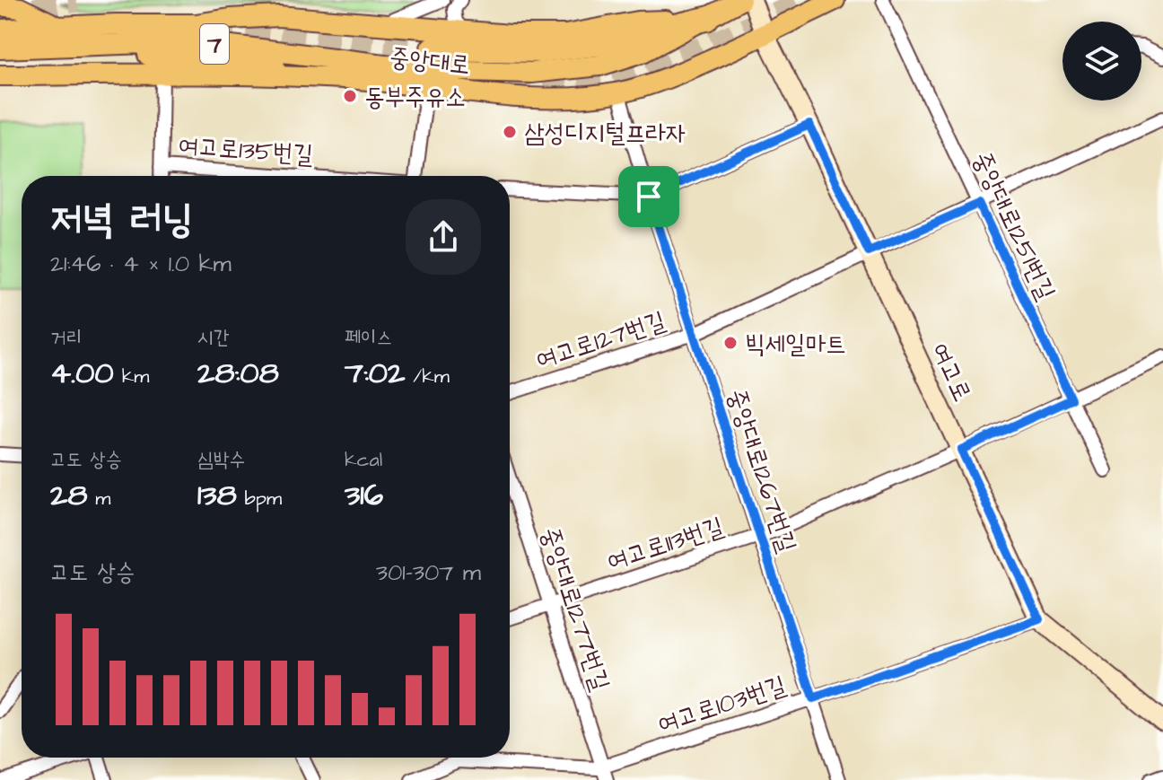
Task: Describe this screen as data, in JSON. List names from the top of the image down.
{
  "streets": {
    "main road": ["7", "중앙대로", "여고로"],
    "street": [
      "여고로135번길",
      "중앙대로1251번길",
      "여고로127번길",
      "중앙대로1267번길",
      "여고로113번길",
      "중앙대로1277번길",
      "여고로103번길"
    ]
  },
  "crossings": [
    ["7", "중앙대로"],
    ["중앙대로", "여고로"],
    ["중앙대로", "중앙대로1267번길"],
    ["중앙대로1251번길", "여고로127번길"],
    ["중앙대로1251번길", "여고로113번길"],
    ["여고로127번길", "여고로"],
    ["여고로127번길", "중앙대로1267번길"],
    ["여고로", "여고로113번길"],
    ["여고로", "여고로103번길"],
    ["중앙대로1267번길", "여고로113번길"],
    ["중앙대로1267번길", "여고로103번길"],
    ["여고로113번길", "중앙대로1277번길"],
    ["중앙대로1277번길", "여고로103번길"]
  ],
  "places": ["동부주유소", "삼성디지털프라자", "빅세일마트"],
  "page": {
    "heading": ["저녁 러닝", "21:46 · 4 × 1.0 km"],
    "stats": [
      ["거리", "4.00 km"],
      ["시간", "28:08"],
      ["페이스", "7:02 /km"],
      ["고도 상승", "28 m"],
      ["심박수", "138 bpm"],
      ["kcal", "316"]
    ],
    "chart": ["고도 상승", "301–307 m"]
  }
}
